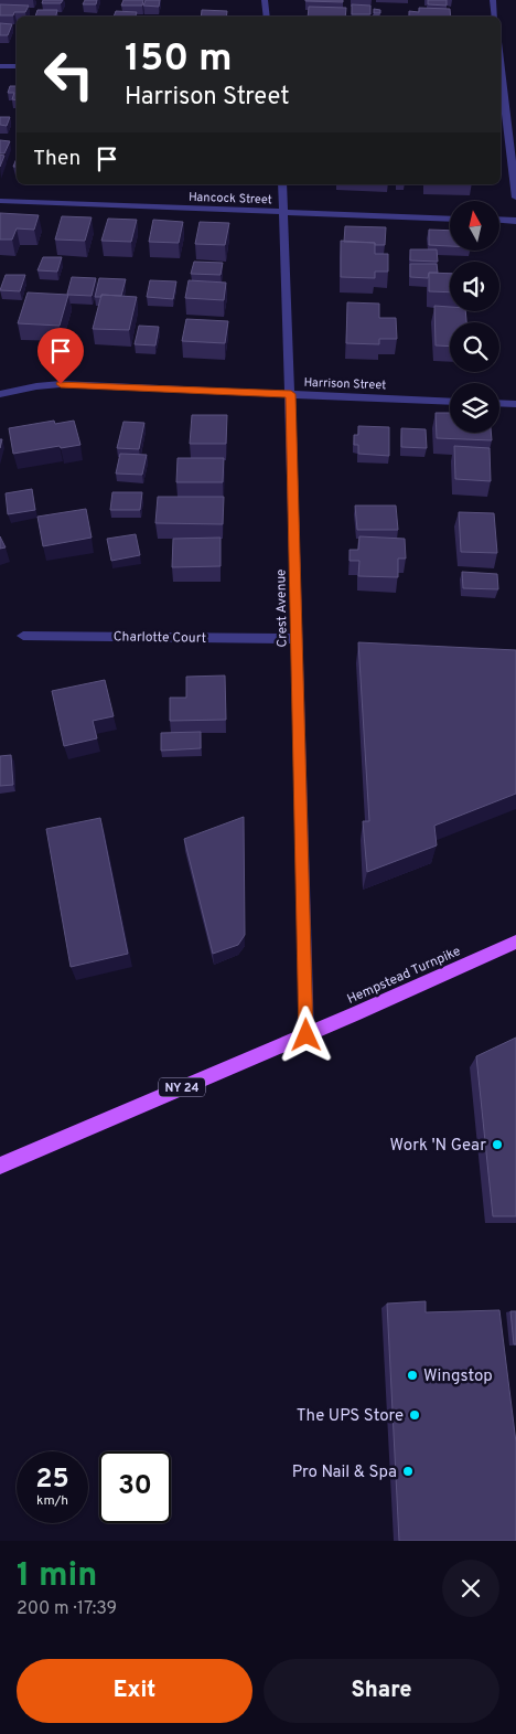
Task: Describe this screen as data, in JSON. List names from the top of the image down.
{
  "streets": {
    "main road": ["Hempstead Turnpike", "NY 24"],
    "street": [
      "Hancock Street",
      "Harrison Street",
      "Crest Avenue",
      "Charlotte Court"
    ]
  },
  "crossings": [
    ["Hancock Street", "Crest Avenue"],
    ["Harrison Street", "Crest Avenue"],
    ["Crest Avenue", "Charlotte Court"],
    ["Crest Avenue", "Hempstead Turnpike"]
  ],
  "places": [
    "Work 'N Gear",
    "Wingstop",
    "The UPS Store",
    "Pro Nail & Spa"
  ],
  "north": "top",
  "page": {
    "turn": ["150 m", "Harrison Street"],
    "then": "Then",
    "speed": "25 km/h",
    "limit": "30",
    "heading": ["1 min", "200 m · 17:39"],
    "buttons": ["Exit", "Share"]
  }
}
